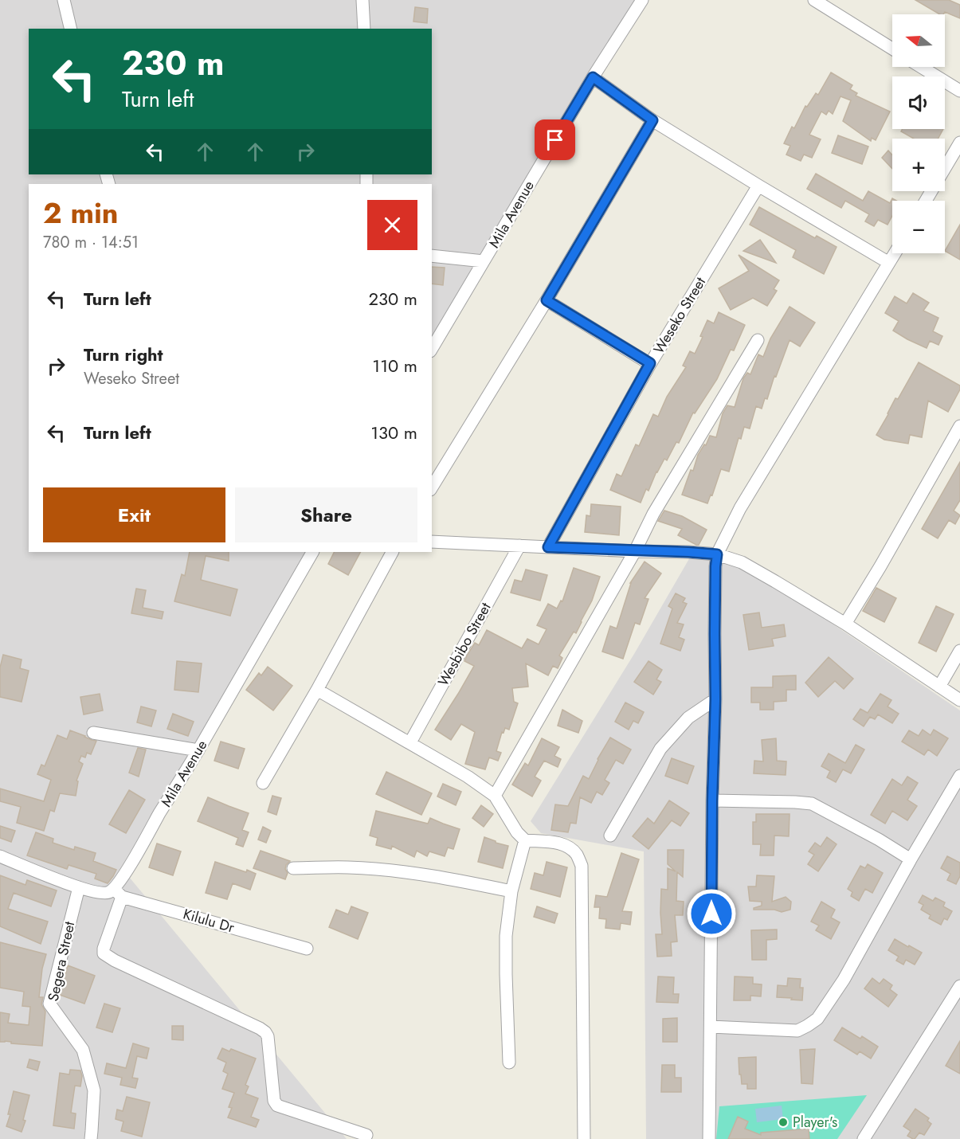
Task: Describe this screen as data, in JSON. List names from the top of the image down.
{
  "streets": {
    "street": [
      "Mila Avenue",
      "Weseko Street",
      "Wesbibo Street",
      "Kilulu Dr",
      "Segera Street"
    ]
  },
  "crossings": [
    ["Mila Avenue", "Kilulu Dr"]
  ],
  "places": ["Player's"],
  "north": "left",
  "page": {
    "map_buttons": ["+", "−"],
    "turn": ["230 m", "Turn left"],
    "heading": ["2 min", "780 m · 14:51"],
    "list": [
      {
        "name": "Turn left",
        "value": "230 m"
      },
      {
        "name": "Turn right",
        "note": "Weseko Street",
        "value": "110 m"
      },
      {
        "name": "Turn left",
        "value": "130 m"
      }
    ],
    "buttons": ["Exit", "Share"]
  }
}
